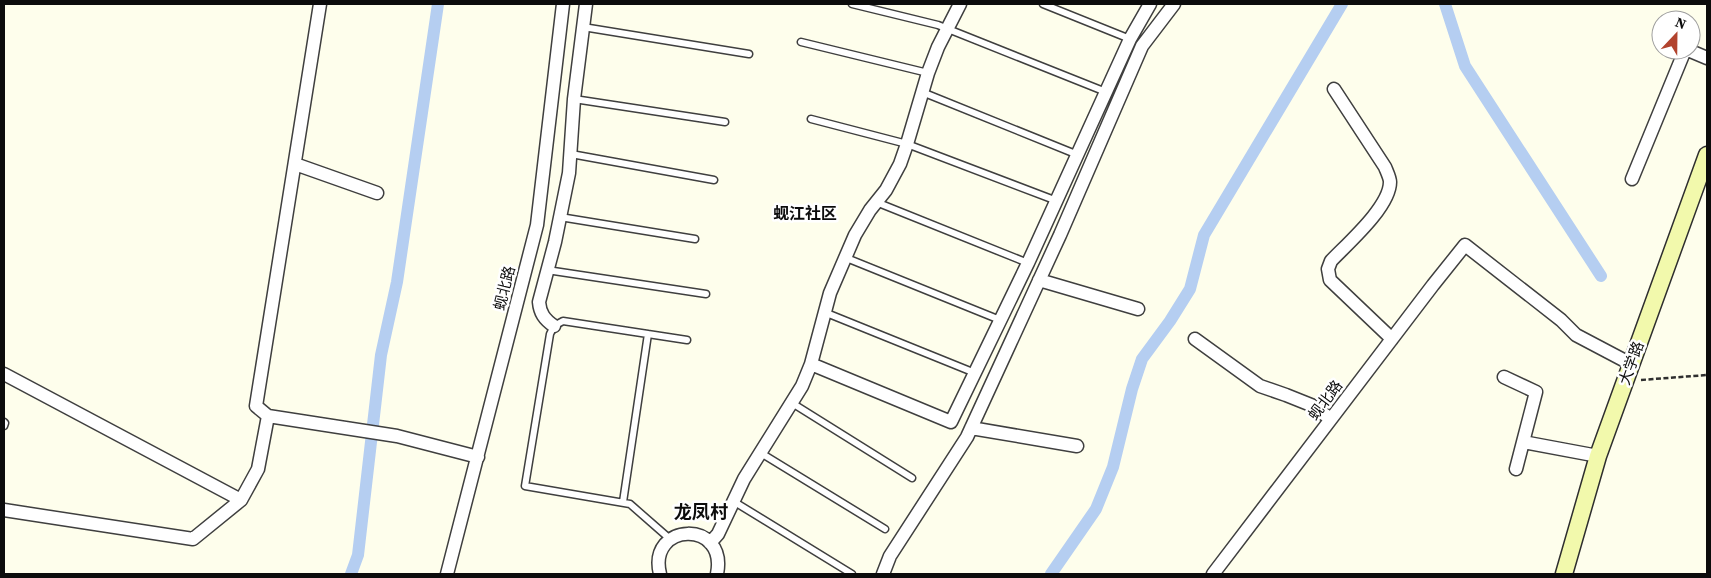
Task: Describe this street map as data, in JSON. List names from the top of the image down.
{
  "streets": {
    "main road": ["大学路"],
    "street": ["蚬北路"]
  },
  "crossings": [
    ["蚬北路", "大学路"]
  ],
  "districts": ["蚬江社区", "龙凤村"],
  "north": "top"
}
